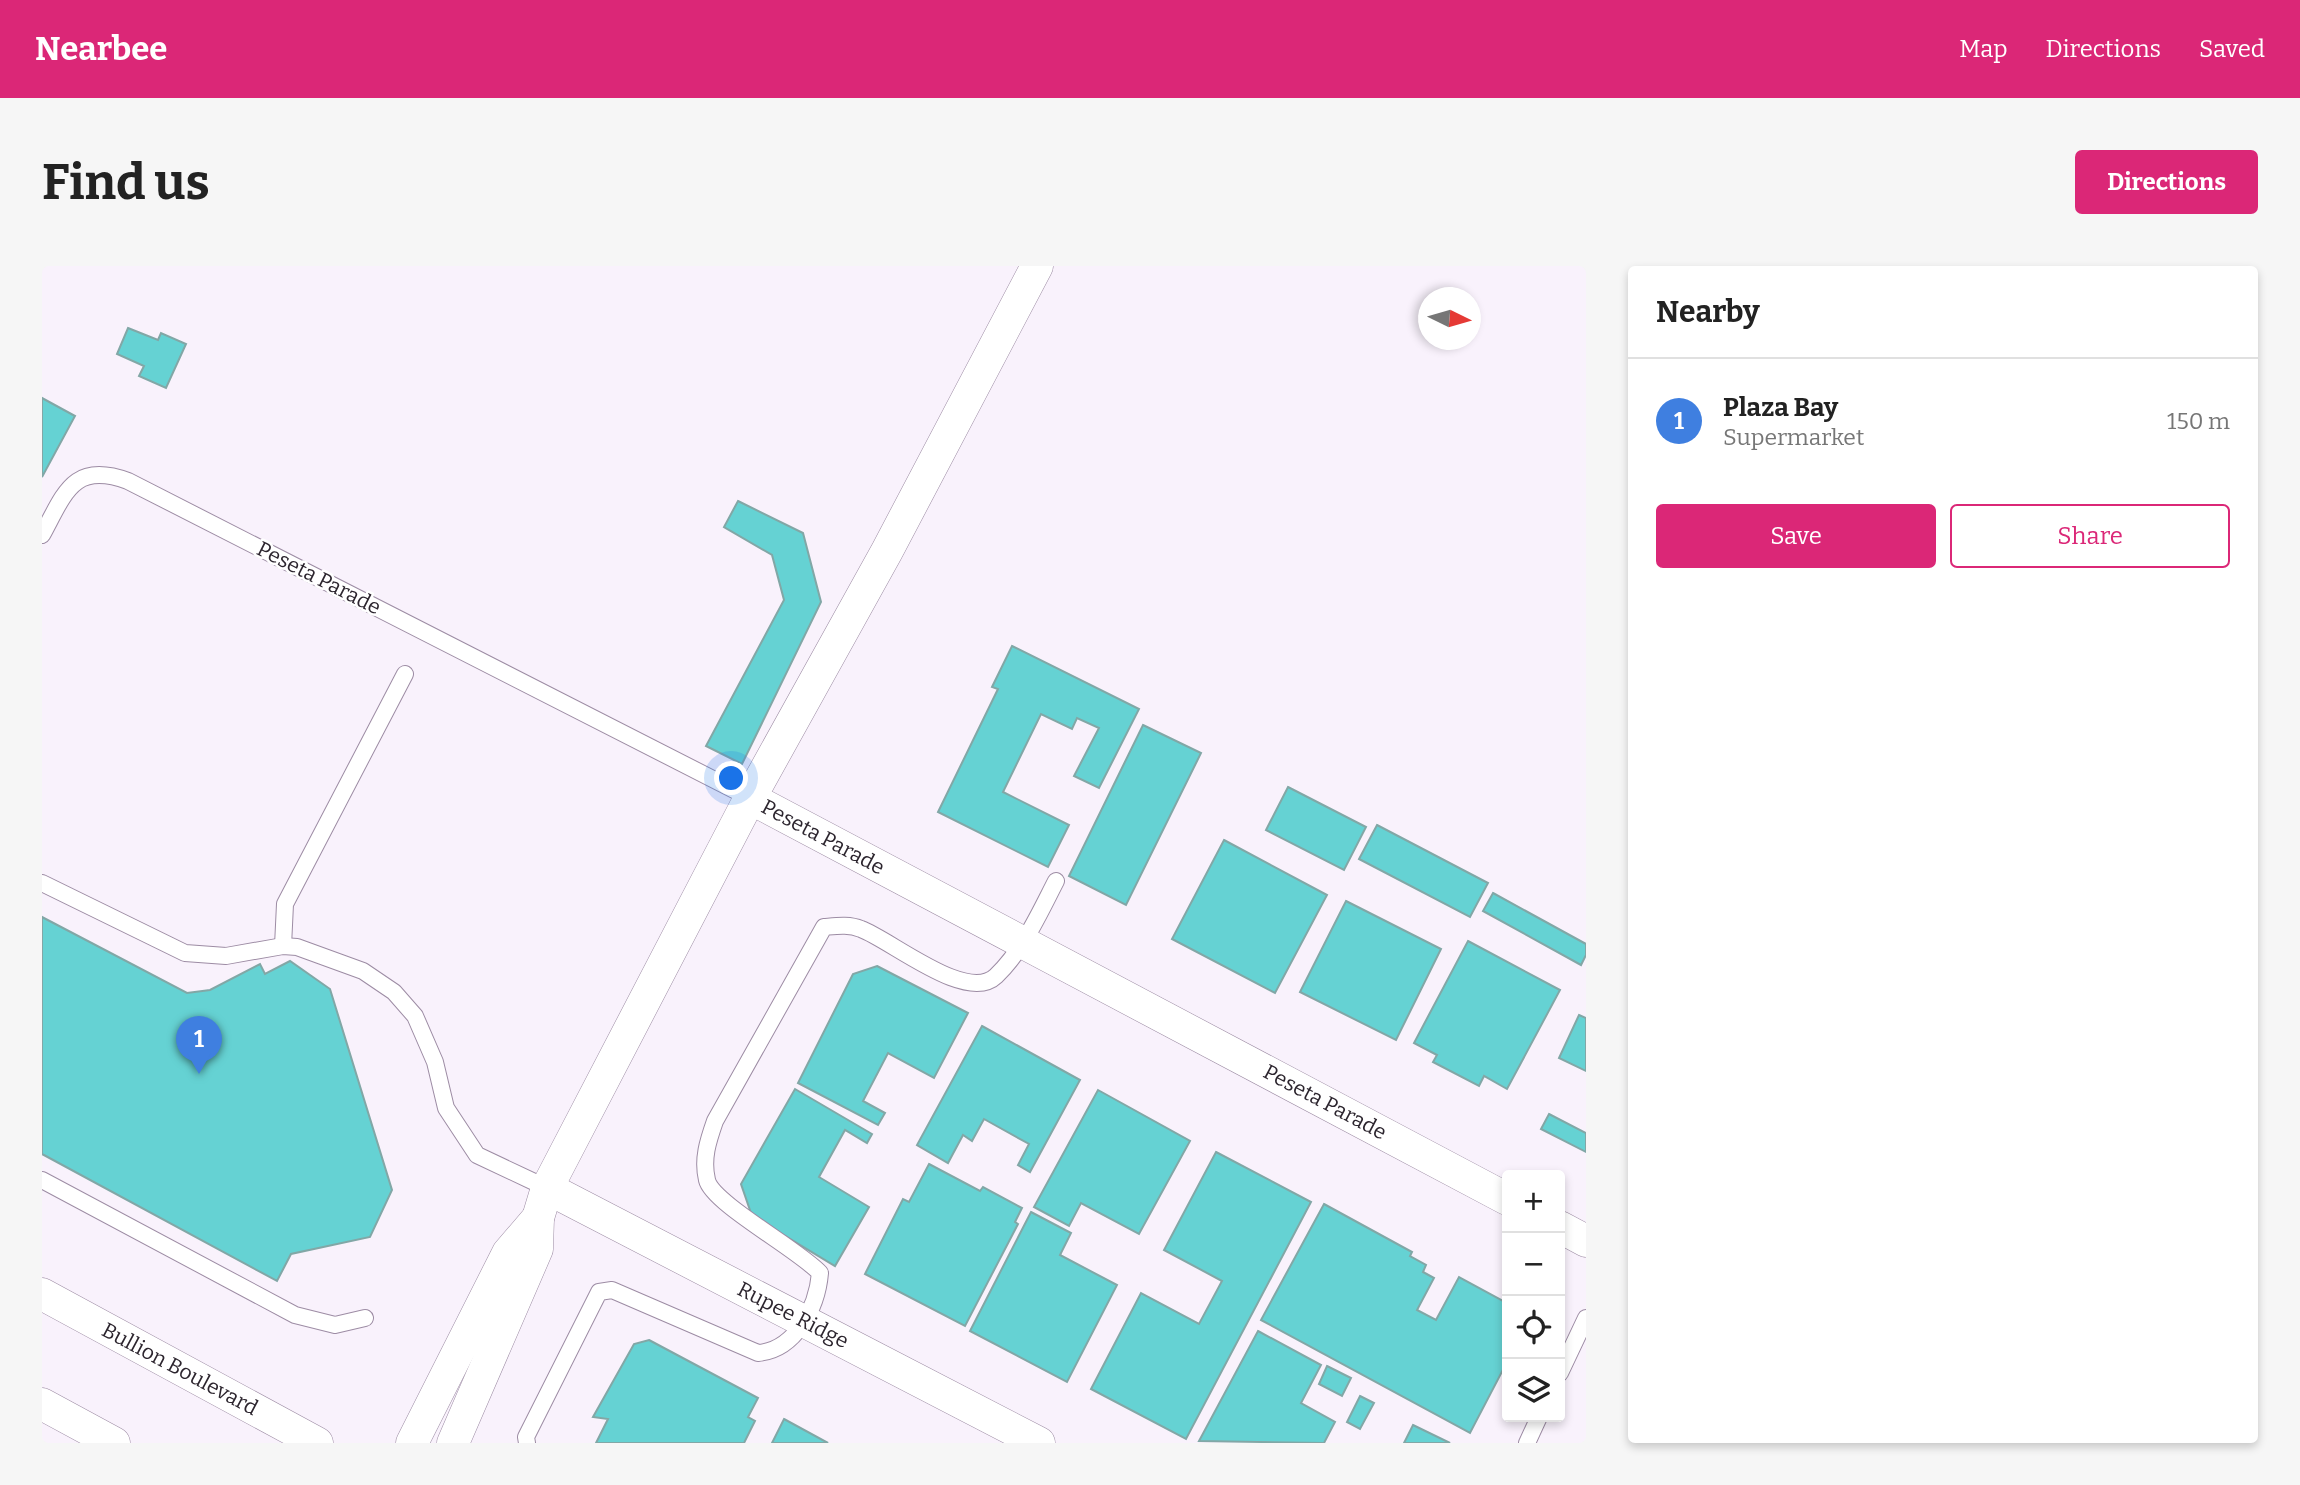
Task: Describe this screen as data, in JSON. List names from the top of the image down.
{
  "streets": {
    "street": ["Peseta Parade", "Rupee Ridge", "Bullion Boulevard"]
  },
  "north": "right",
  "page": {
    "header": "Nearbee",
    "nav": ["Map", "Directions", "Saved"],
    "buttons": [
      "Directions",
      ["Save", "Share"]
    ],
    "title": "Find us",
    "heading": "Nearby",
    "list": [
      {
        "mark": "1",
        "name": "Plaza Bay",
        "note": "Supermarket",
        "value": "150 m"
      }
    ],
    "pins": "1",
    "map_buttons": ["+", "−"]
  }
}
